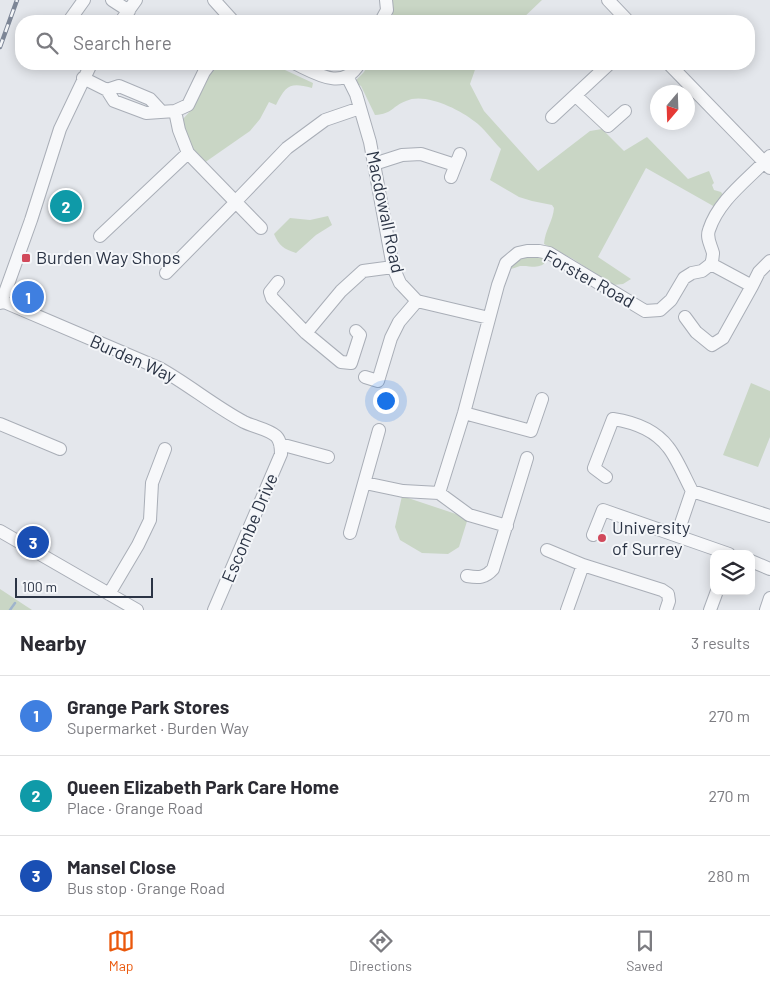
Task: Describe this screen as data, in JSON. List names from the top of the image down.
{
  "streets": {
    "street": [
      "Macdowall Road",
      "Forster Road",
      "Burden Way",
      "Escombe Drive"
    ]
  },
  "crossings": [
    ["Burden Way", "Escombe Drive"]
  ],
  "places": {
    "transit": ["Burden Way Shops"],
    "other": ["University of Surrey"]
  },
  "scale_bar": "100 m",
  "north": "bottom",
  "page": {
    "search": "Search here",
    "pins": ["2", "1", "3"],
    "scale": "100 m",
    "heading": ["Nearby", "3 results"],
    "list": [
      {
        "mark": "1",
        "name": "Grange Park Stores",
        "note": "Supermarket · Burden Way",
        "value": "270 m"
      },
      {
        "mark": "2",
        "name": "Queen Elizabeth Park Care Home",
        "note": "Place · Grange Road",
        "value": "270 m"
      },
      {
        "mark": "3",
        "name": "Mansel Close",
        "note": "Bus stop · Grange Road",
        "value": "280 m"
      }
    ],
    "nav": ["Map", "Directions", "Saved"]
  }
}
